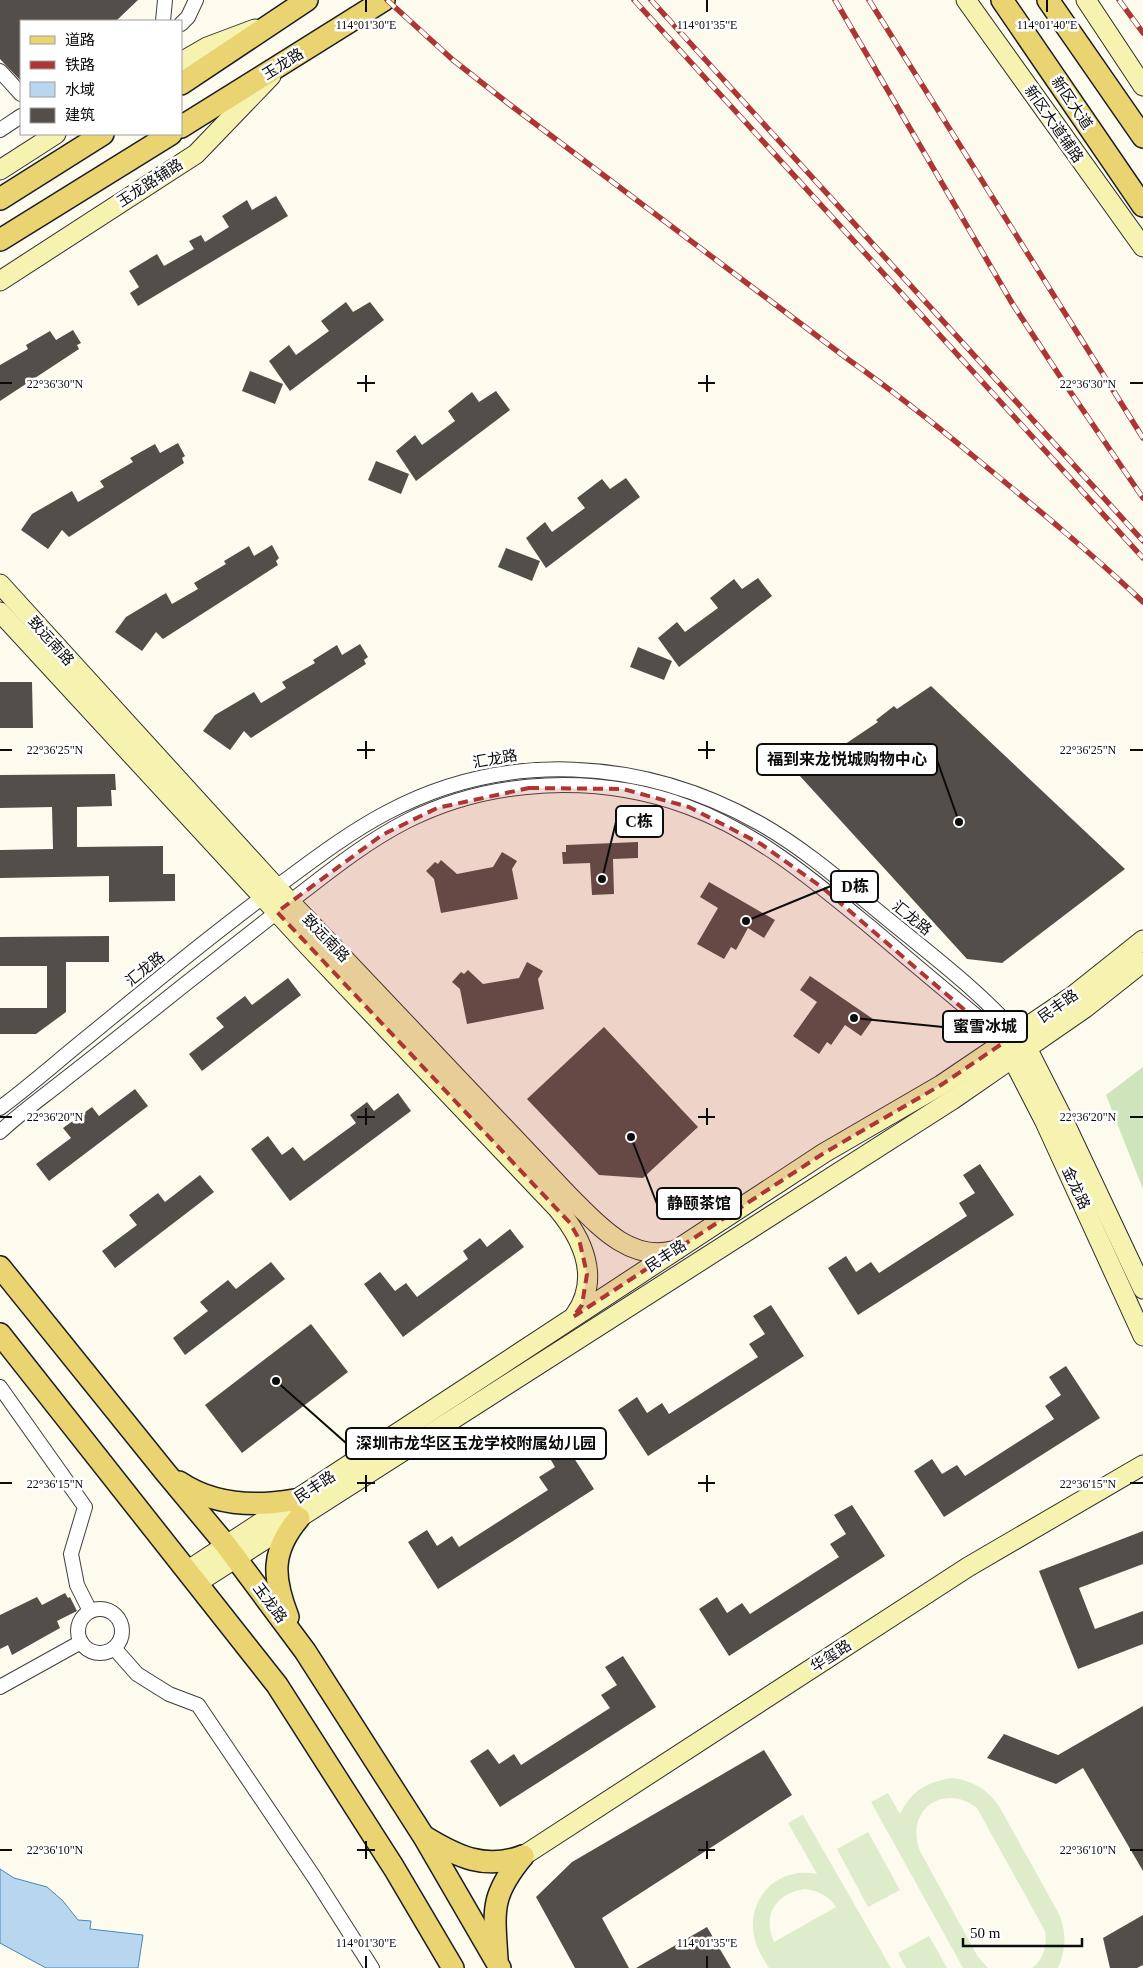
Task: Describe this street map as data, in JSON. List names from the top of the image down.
{
  "streets": {
    "main road": [
      "玉龙路",
      "新区大道",
      "新区大道辅路",
      "玉龙路辅路",
      "致远南路",
      "民丰路",
      "金龙路",
      "华玺路"
    ],
    "street": ["汇龙路"]
  },
  "crossings": [
    ["玉龙路", "玉龙路辅路"],
    ["玉龙路", "民丰路"],
    ["致远南路", "汇龙路"],
    ["致远南路", "民丰路"],
    ["汇龙路", "民丰路"],
    ["汇龙路", "金龙路"],
    ["民丰路", "金龙路"]
  ],
  "places": [
    "福到来龙悦城购物中心",
    "C栋",
    "D栋",
    "蜜雪冰城",
    "静颐茶馆",
    "深圳市龙华区玉龙学校附属幼儿园"
  ],
  "legend": [
    "道路",
    "铁路",
    "水域",
    "建筑"
  ],
  "scale_bar": "50 m",
  "coordinates": [
    "114°01'30\"E",
    "114°01'35\"E",
    "114°01'40\"E",
    "22°36'30\"N",
    "22°36'25\"N",
    "22°36'20\"N",
    "22°36'15\"N",
    "22°36'10\"N"
  ]
}
